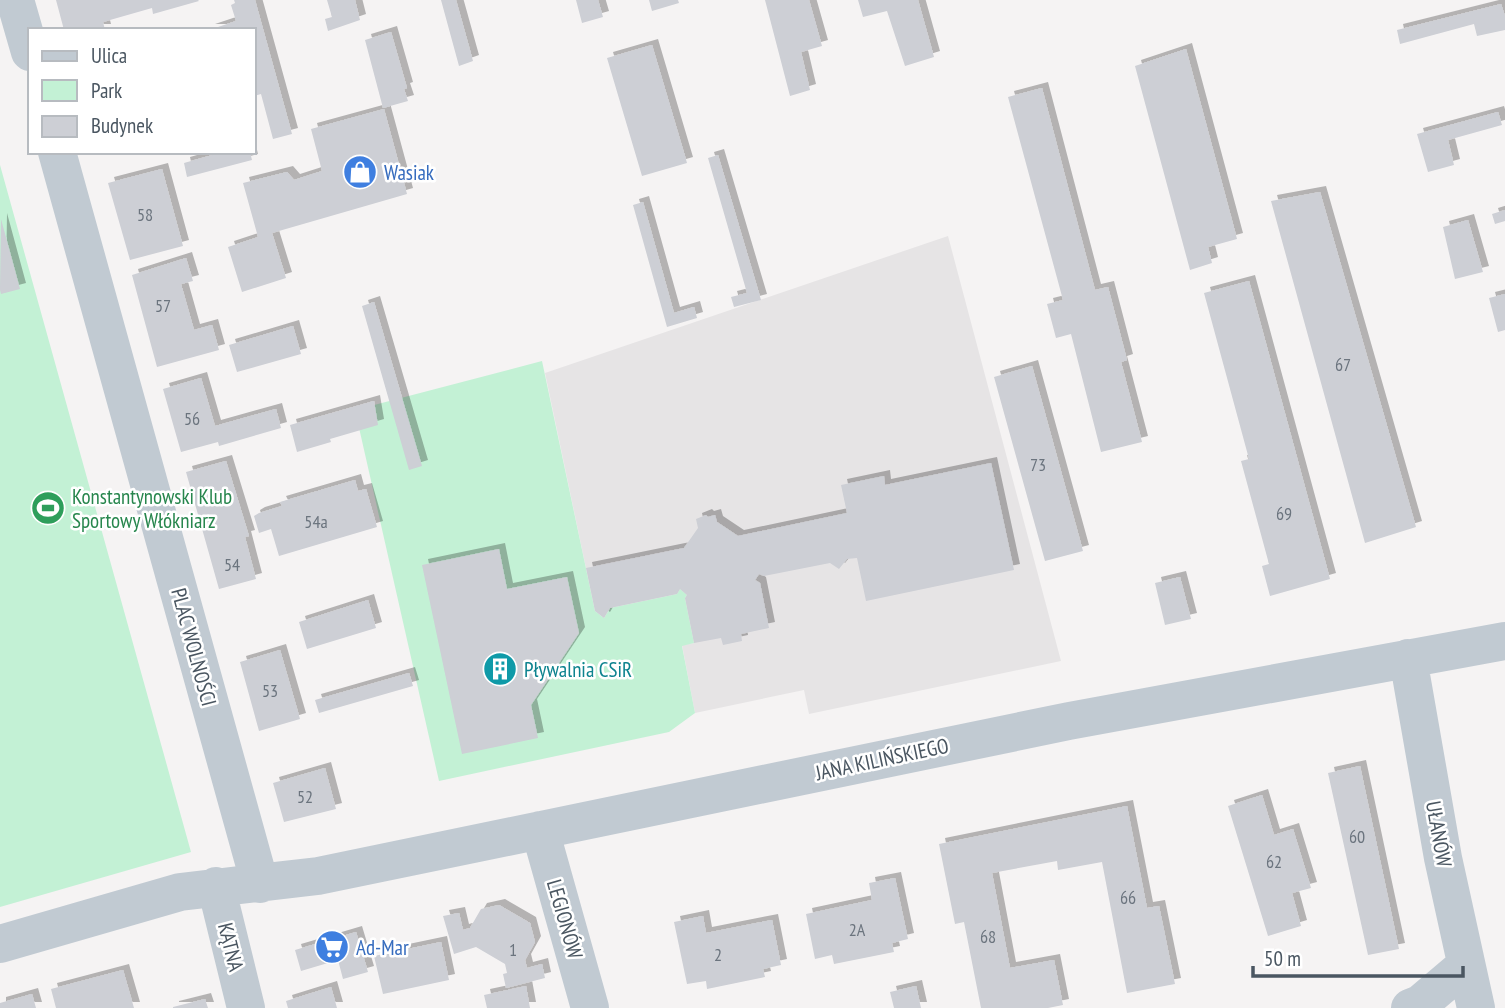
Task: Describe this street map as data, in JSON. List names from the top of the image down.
{
  "streets": {
    "street": [
      "PLAC WOLNOŚCI",
      "JANA KILIŃSKIEGO",
      "UŁANÓW",
      "LEGIONÓW",
      "KĄTNA"
    ]
  },
  "crossings": [
    ["PLAC WOLNOŚCI", "JANA KILIŃSKIEGO"],
    ["JANA KILIŃSKIEGO", "UŁANÓW"],
    ["JANA KILIŃSKIEGO", "LEGIONÓW"]
  ],
  "places": {
    "shop": ["Wasiak"],
    "sports": ["Konstantynowski Klub Sportowy Włókniarz"],
    "building": ["Pływalnia CSiR"],
    "supermarket": ["Ad-Mar"]
  },
  "house_numbers": [
    "58",
    "57",
    "67",
    "56",
    "73",
    "69",
    "54a",
    "54",
    "53",
    "52",
    "60",
    "62",
    "66",
    "2A",
    "68",
    "1",
    "2"
  ],
  "legend": ["Ulica", "Park", "Budynek"],
  "scale_bar": "50 m"
}
